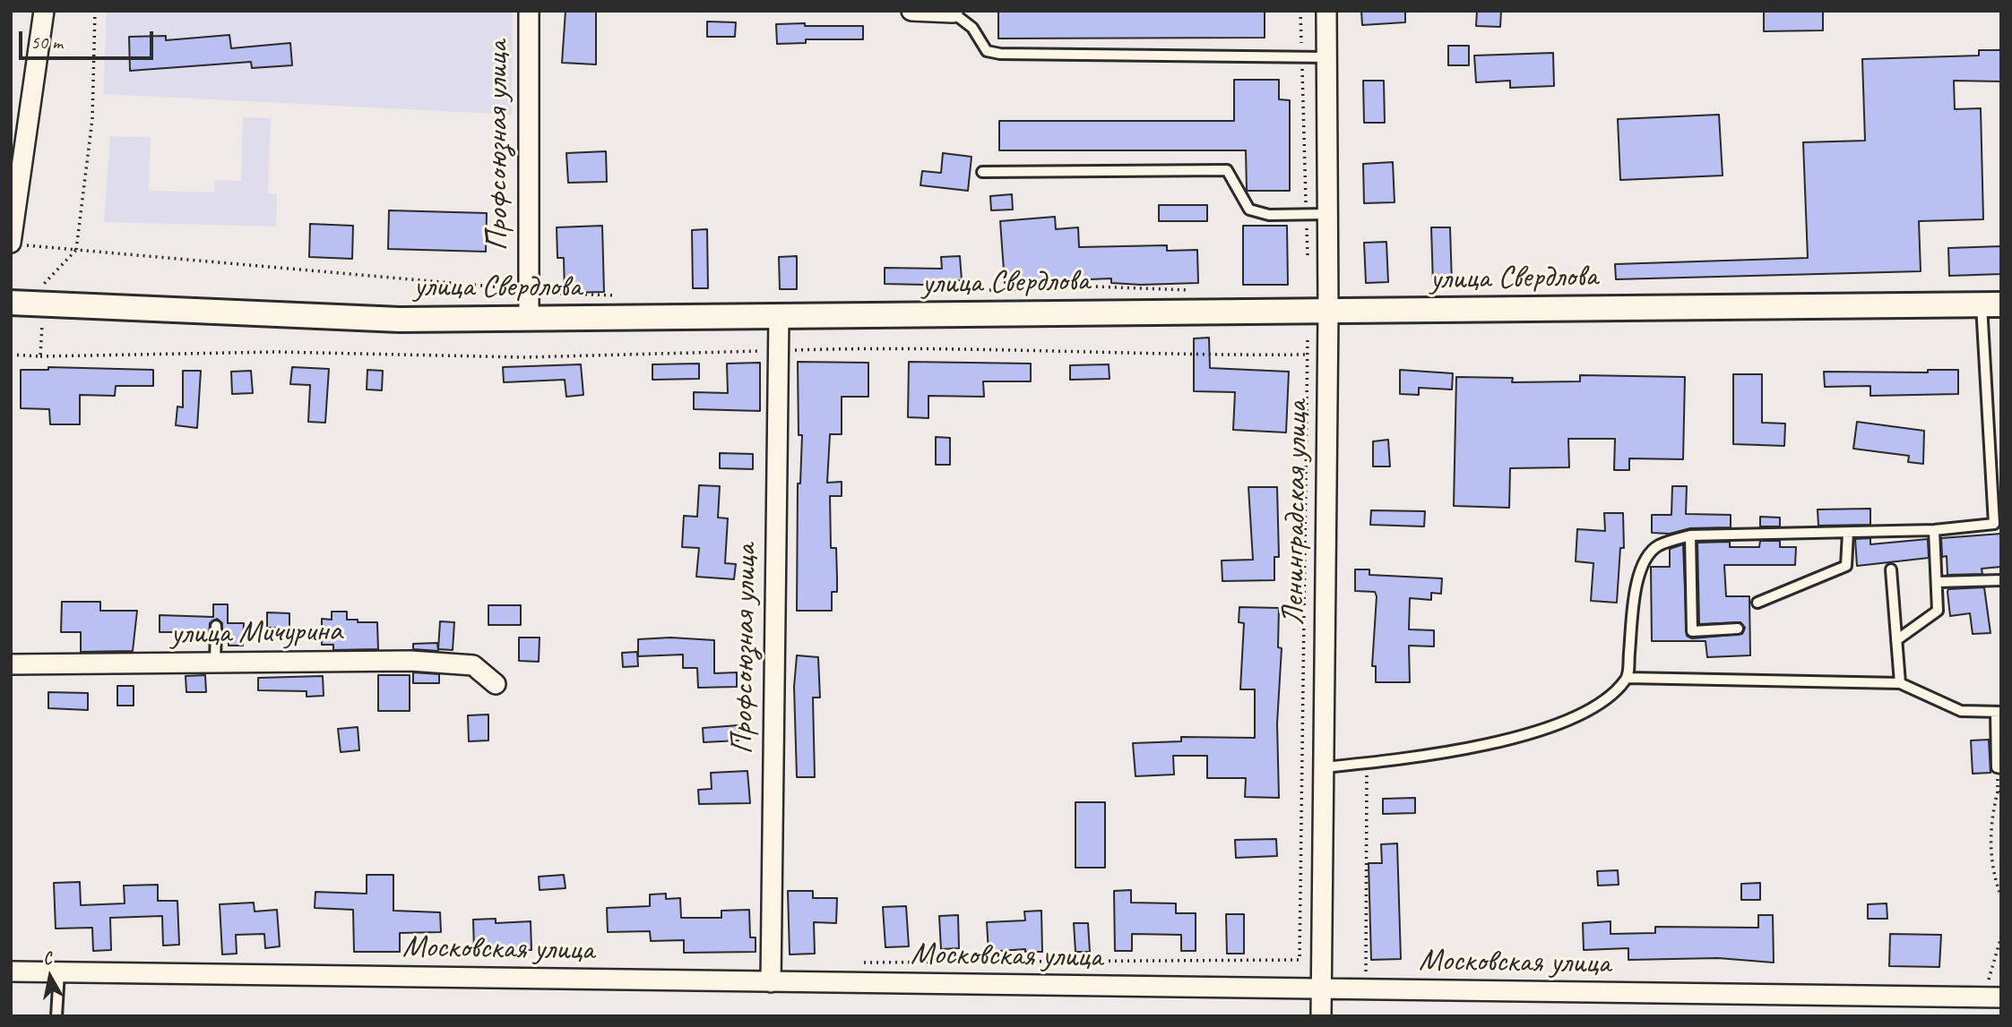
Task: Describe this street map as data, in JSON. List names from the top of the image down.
{
  "streets": {
    "street": [
      "Профсоюзная улица",
      "улица Свердлова",
      "Ленинградская улица",
      "улица Мичурина",
      "Московская улица"
    ]
  },
  "crossings": [
    ["Профсоюзная улица", "улица Свердлова"],
    ["Профсоюзная улица", "Московская улица"],
    ["улица Свердлова", "Ленинградская улица"],
    ["Ленинградская улица", "Московская улица"]
  ],
  "scale_bar": "50 m",
  "north": "top"
}
